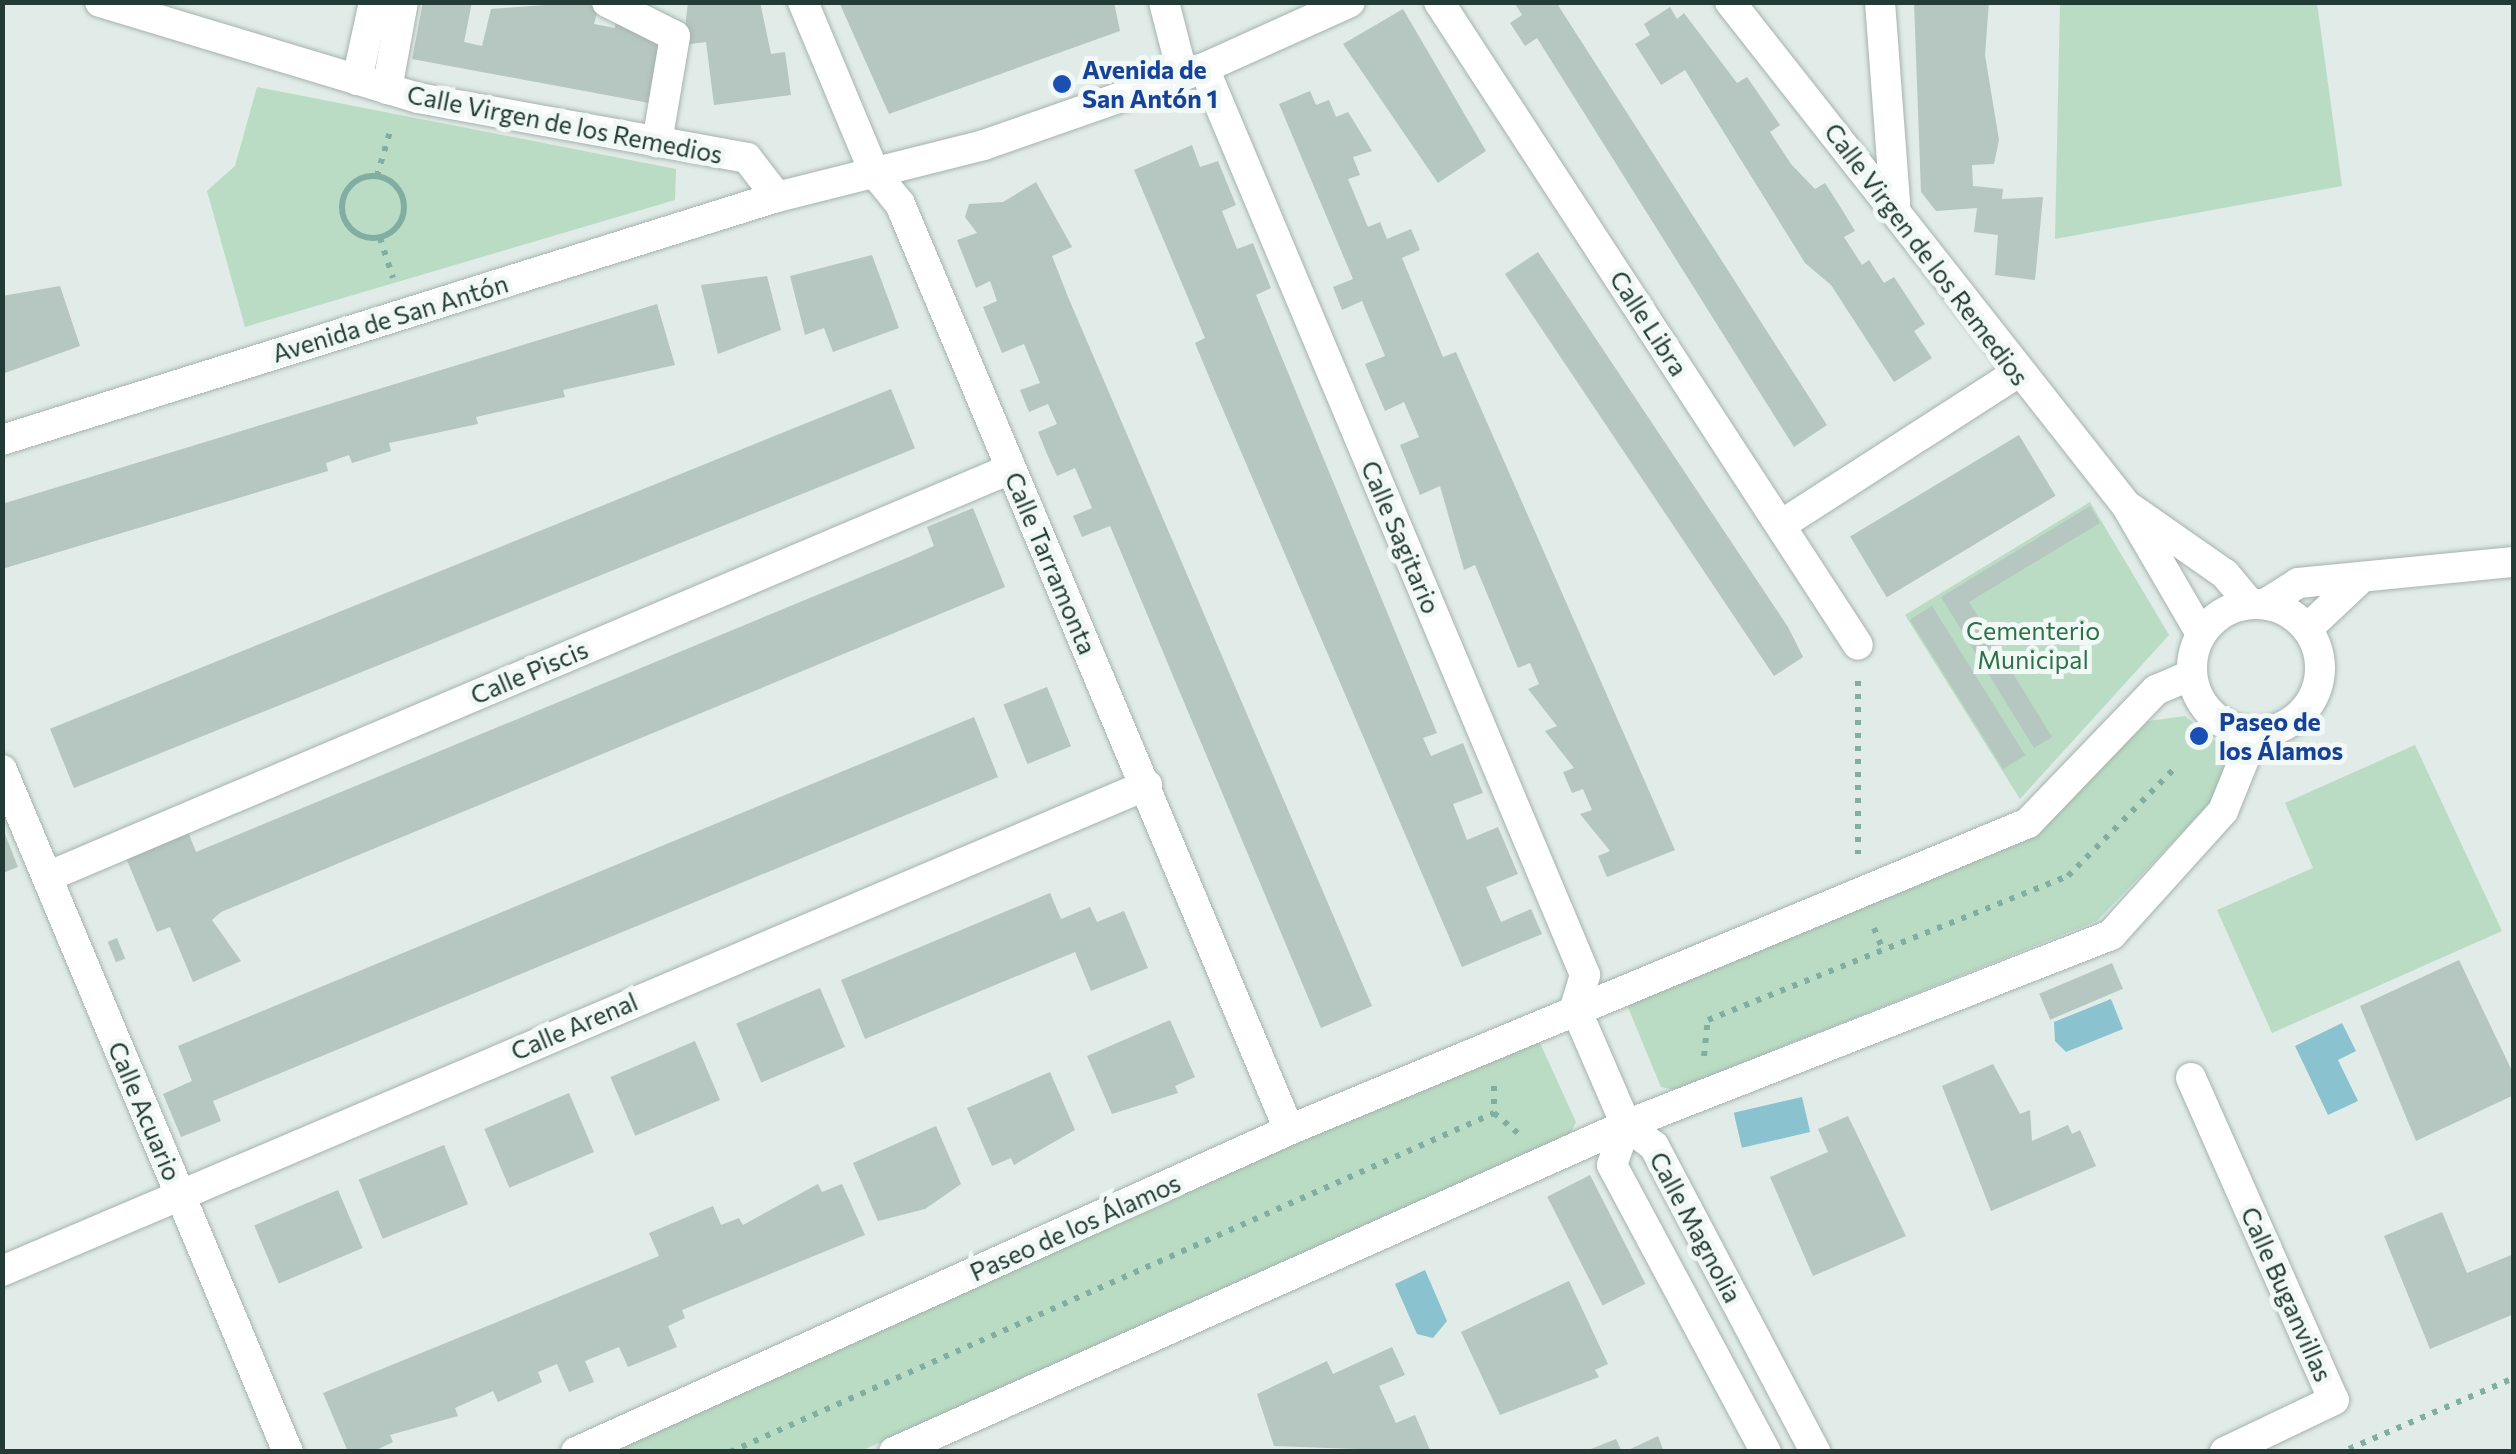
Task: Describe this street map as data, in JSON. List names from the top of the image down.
{
  "streets": {
    "street": [
      "Calle Virgen de los Remedios",
      "Avenida de San Antón",
      "Calle Libra",
      "Calle Sagitario",
      "Calle Tarramonta",
      "Calle Piscis",
      "Calle Arenal",
      "Calle Acuario",
      "Paseo de los Álamos",
      "Calle Magnolia",
      "Calle Buganvillas"
    ]
  },
  "crossings": [
    ["Calle Virgen de los Remedios", "Avenida de San Antón"],
    ["Calle Virgen de los Remedios", "Paseo de los Álamos"],
    ["Calle Sagitario", "Paseo de los Álamos"],
    ["Calle Tarramonta", "Calle Piscis"],
    ["Calle Tarramonta", "Calle Arenal"],
    ["Calle Tarramonta", "Paseo de los Álamos"],
    ["Calle Piscis", "Calle Acuario"],
    ["Calle Arenal", "Calle Acuario"]
  ],
  "parks": ["Cementerio Municipal"],
  "places": ["Avenida de San Antón 1", "Paseo de los Álamos"]
}
